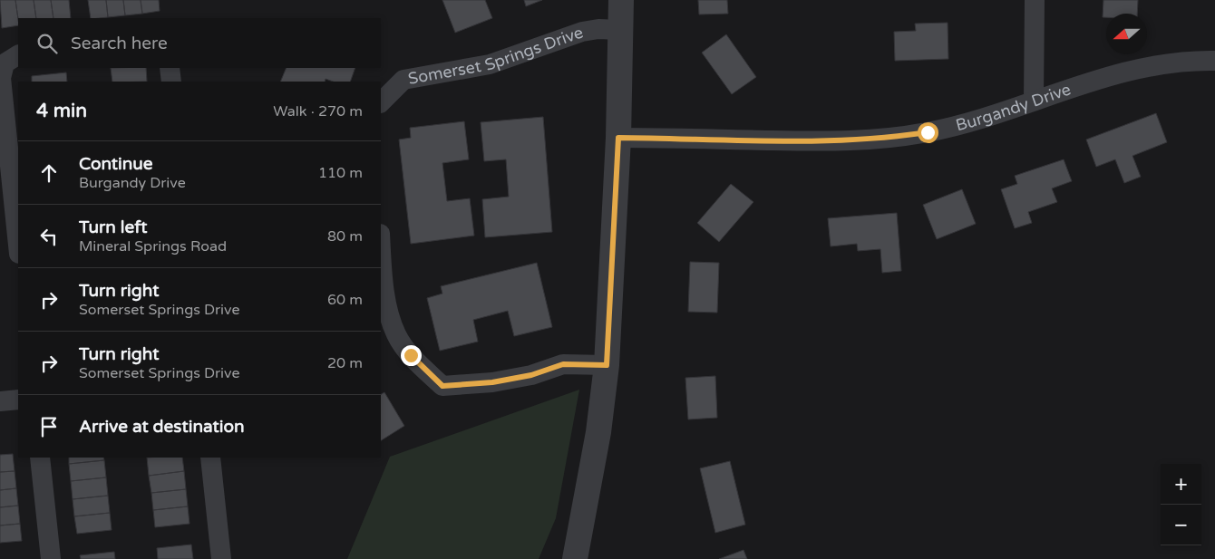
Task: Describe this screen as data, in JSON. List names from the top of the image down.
{
  "streets": {
    "street": ["Somerset Springs Drive", "Burgandy Drive"]
  },
  "north": "left",
  "page": {
    "search": "Search here",
    "heading": ["4 min", "Walk · 270 m"],
    "list": [
      ["Continue", "Burgandy Drive", "110 m"],
      ["Turn left", "Mineral Springs Road", "80 m"],
      ["Turn right", "Somerset Springs Drive", "60 m"],
      ["Turn right", "Somerset Springs Drive", "20 m"],
      "Arrive at destination"
    ],
    "map_buttons": ["+", "−"]
  }
}
